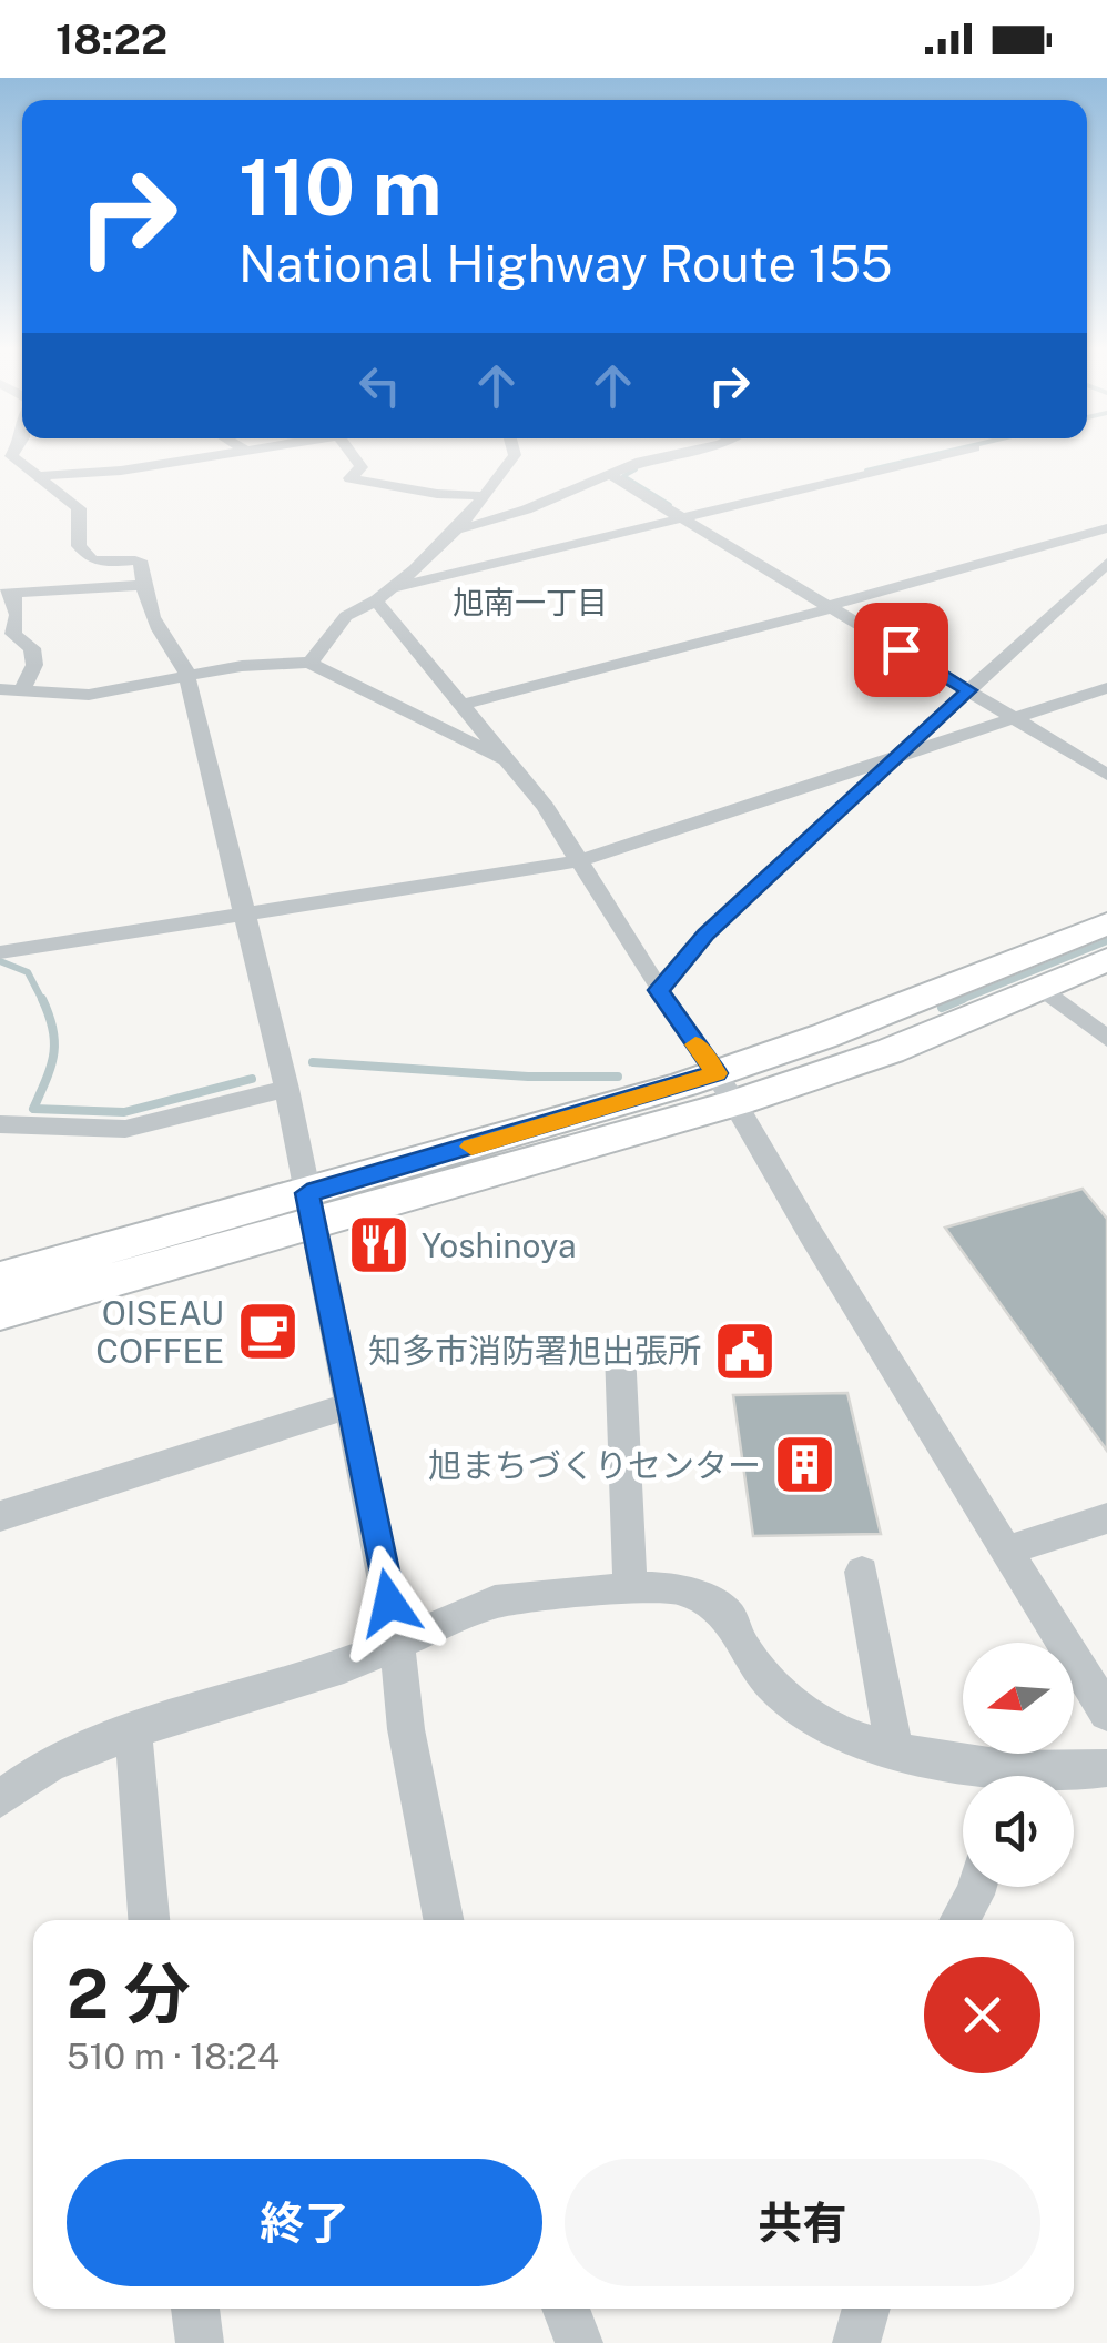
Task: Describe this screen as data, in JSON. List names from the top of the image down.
{
  "districts": ["旭南一丁目"],
  "places": {
    "restaurant": ["Yoshinoya"],
    "cafe": ["OISEAU COFFEE"],
    "public building": ["知多市消防署旭出張所"],
    "building": ["旭まちづくりセンター"]
  },
  "north": "left",
  "page": {
    "status": "18:22",
    "turn": ["110 m", "National Highway Route 155"],
    "heading": ["2 分", "510 m · 18:24"],
    "buttons": ["終了", "共有"]
  }
}
